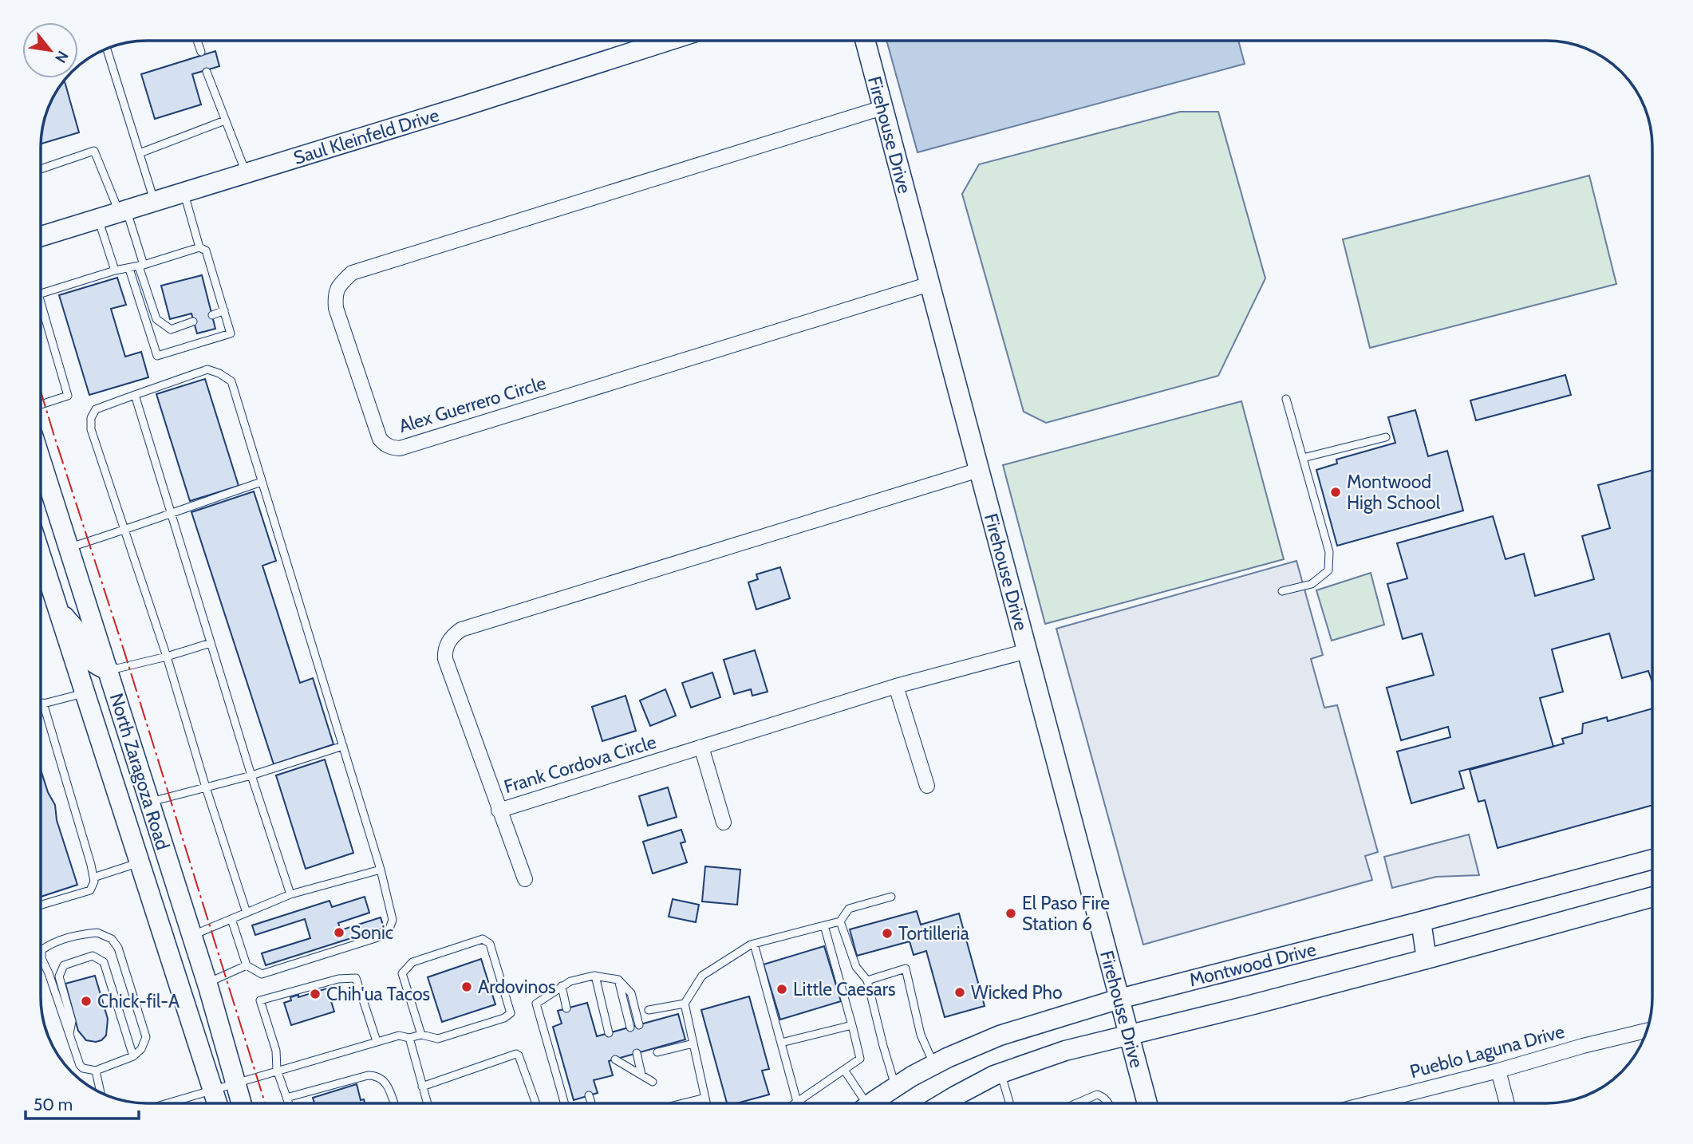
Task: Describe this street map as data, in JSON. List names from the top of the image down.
{
  "streets": {
    "main road": [
      "Firehouse Drive",
      "Saul Kleinfeld Drive",
      "North Zaragoza Road",
      "Montwood Drive"
    ],
    "street": ["Alex Guerrero Circle", "Frank Cordova Circle", "Pueblo Laguna Drive"]
  },
  "crossings": [
    ["Firehouse Drive", "Alex Guerrero Circle"],
    ["Firehouse Drive", "Frank Cordova Circle"],
    ["Firehouse Drive", "Montwood Drive"]
  ],
  "places": [
    "Montwood High School",
    "El Paso Fire Station 6",
    "Sonic",
    "Tortilleria",
    "Ardovinos",
    "Little Caesars",
    "Wicked Pho",
    "Chih'ua Tacos",
    "Chick-fil-A"
  ],
  "scale_bar": "50 m",
  "north": "bottom right"
}
